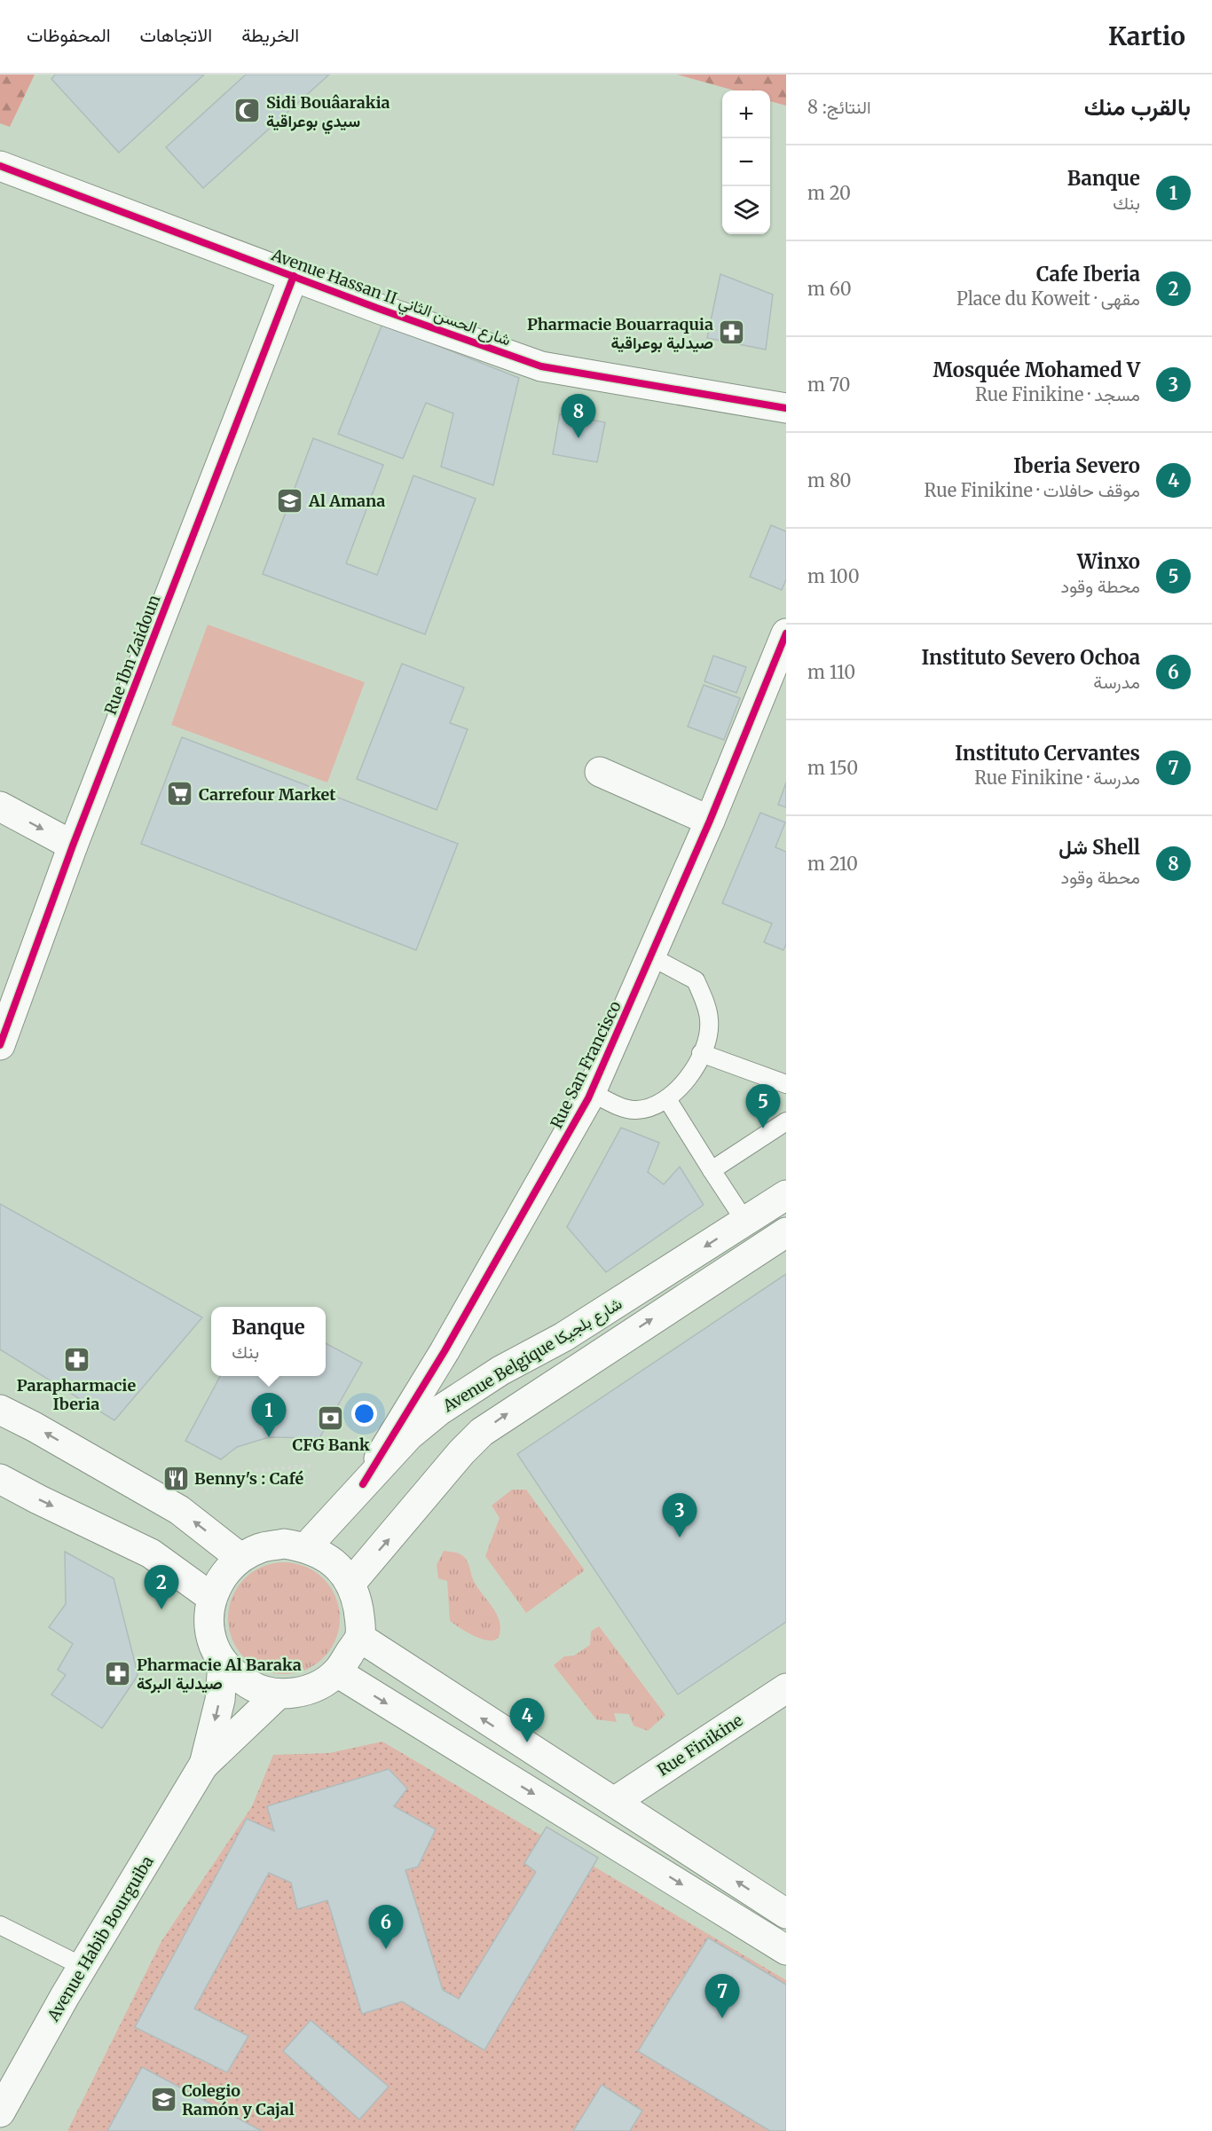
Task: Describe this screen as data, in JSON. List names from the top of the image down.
{
  "streets": {
    "main road": [
      "Avenue Hassan II شارع الحسن الثاني",
      "Rue Ibn Zaidoun",
      "Rue San Francisco",
      "Avenue Belgique شارع بلجيكا",
      "Rue Finikine",
      "Avenue Habib Bourguiba"
    ]
  },
  "crossings": [
    ["Avenue Hassan II شارع الحسن الثاني", "Rue Ibn Zaidoun"],
    ["Rue San Francisco", "Avenue Belgique شارع بلجيكا"],
    ["Avenue Belgique شارع بلجيكا", "Avenue Habib Bourguiba"]
  ],
  "places": {
    "mosque": ["Sidi Bouâarakia سيدي بوعراقية"],
    "pharmacy": ["Pharmacie Bouarraquia صيدلية بوعراقية", "Parapharmacie Iberia", "Pharmacie Al Baraka صيدلية البركة"],
    "school or university": ["Al Amana", "Colegio Ramón y Cajal"],
    "supermarket": ["Carrefour Market"],
    "bank": ["CFG Bank"],
    "restaurant": ["Benny's : Café"]
  },
  "page": {
    "header": "Kartio",
    "nav": ["الخريطة", "الاتجاهات", "المحفوظات"],
    "heading": ["بالقرب منك", "النتائج: 8"],
    "map_buttons": ["+", "−"],
    "list": [
      {
        "mark": "1",
        "name": "Banque",
        "note": "بنك",
        "value": "20 m"
      },
      {
        "mark": "2",
        "name": "Cafe Iberia",
        "note": "مقهى · Place du Koweit",
        "value": "60 m"
      },
      {
        "mark": "3",
        "name": "Mosquée Mohamed V",
        "note": "مسجد · Rue Finikine",
        "value": "70 m"
      },
      {
        "mark": "4",
        "name": "Iberia Severo",
        "note": "موقف حافلات · Rue Finikine",
        "value": "80 m"
      },
      {
        "mark": "5",
        "name": "Winxo",
        "note": "محطة وقود",
        "value": "100 m"
      },
      {
        "mark": "6",
        "name": "Instituto Severo Ochoa",
        "note": "مدرسة",
        "value": "110 m"
      },
      {
        "mark": "7",
        "name": "Instituto Cervantes",
        "note": "مدرسة · Rue Finikine",
        "value": "150 m"
      },
      {
        "mark": "8",
        "name": "Shell شل",
        "note": "محطة وقود",
        "value": "210 m"
      }
    ],
    "pins": [
      "8",
      "5",
      "1",
      "3",
      "2",
      "4",
      "6",
      "7"
    ],
    "popup": ["Banque", "بنك"]
  }
}
